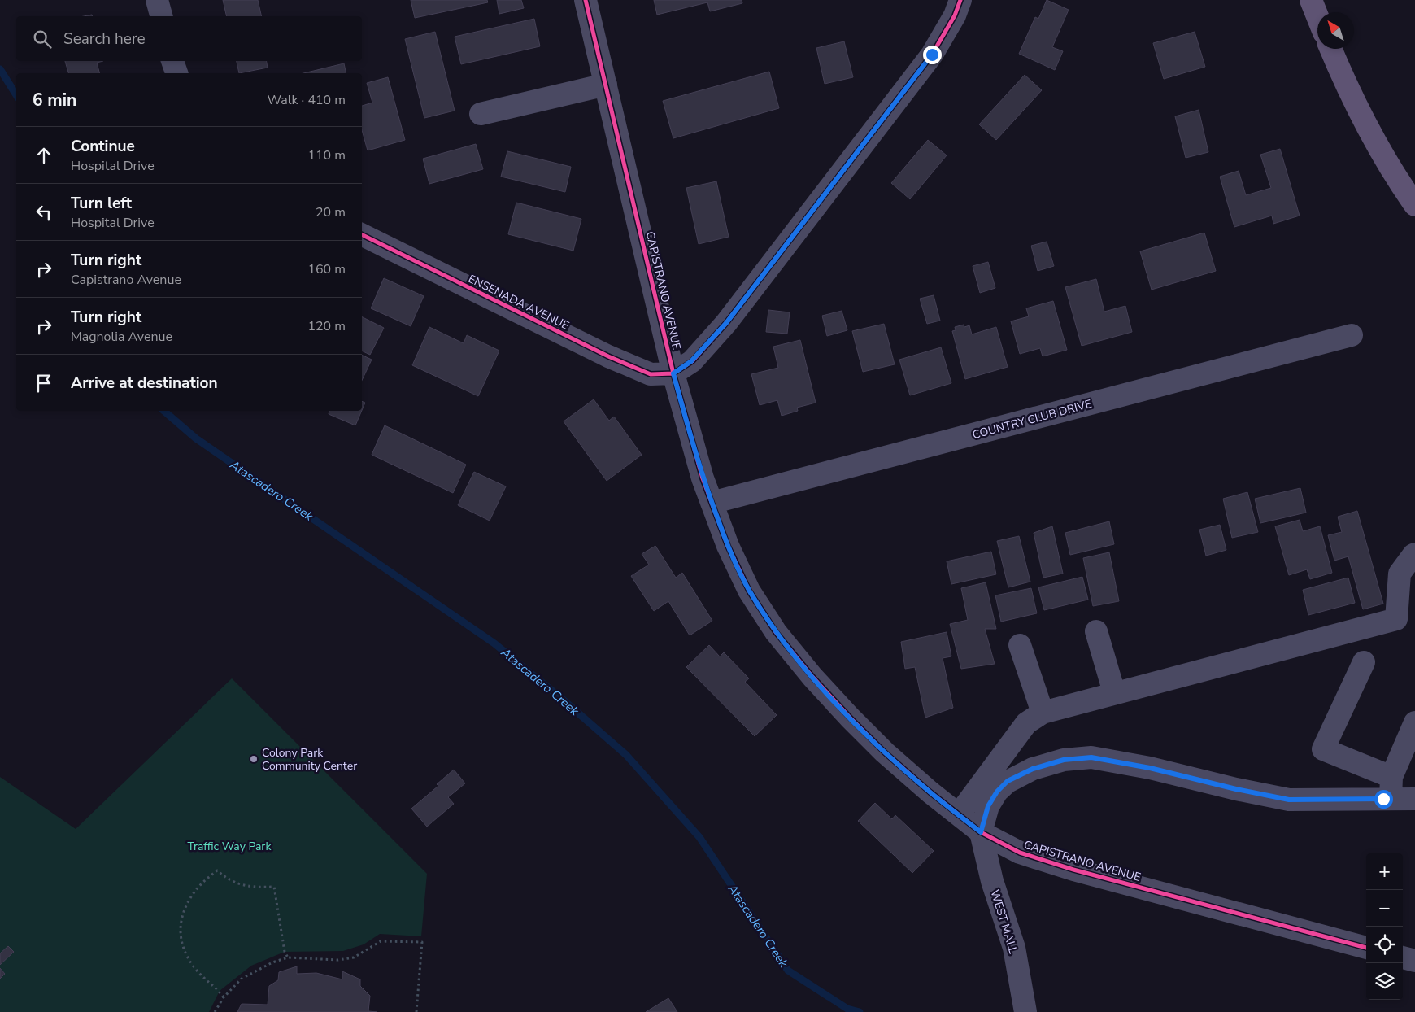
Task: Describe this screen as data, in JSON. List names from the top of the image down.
{
  "streets": {
    "street": [
      "CAPISTRANO AVENUE",
      "ENSENADA AVENUE",
      "COUNTRY CLUB DRIVE",
      "WEST MALL"
    ]
  },
  "crossings": [
    ["CAPISTRANO AVENUE", "ENSENADA AVENUE"],
    ["CAPISTRANO AVENUE", "COUNTRY CLUB DRIVE"],
    ["CAPISTRANO AVENUE", "WEST MALL"]
  ],
  "water": ["Atascadero Creek"],
  "parks": ["Traffic Way Park"],
  "places": ["Colony Park Community Center"],
  "north": "top left",
  "page": {
    "search": "Search here",
    "heading": ["6 min", "Walk · 410 m"],
    "list": [
      ["Continue", "Hospital Drive", "110 m"],
      ["Turn left", "Hospital Drive", "20 m"],
      ["Turn right", "Capistrano Avenue", "160 m"],
      ["Turn right", "Magnolia Avenue", "120 m"],
      "Arrive at destination"
    ],
    "map_buttons": ["+", "−"]
  }
}
